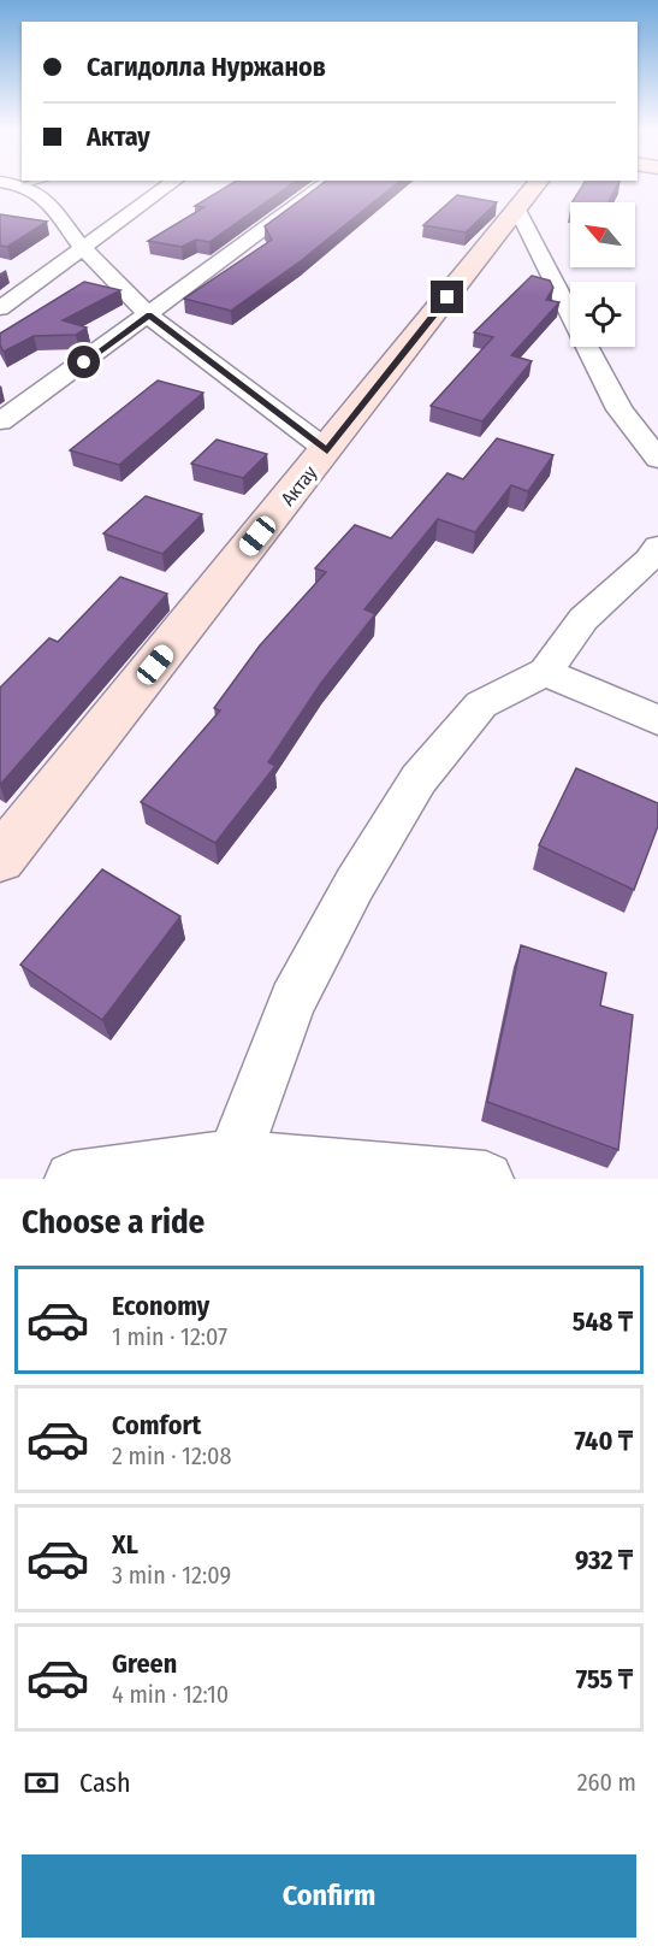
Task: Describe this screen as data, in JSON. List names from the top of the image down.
{
  "streets": {
    "street": ["Актау"]
  },
  "north": "top left",
  "page": {
    "banner": ["Сагидолла Нуржанов", "Актау"],
    "heading": "Choose a ride",
    "list": [
      {
        "name": "Economy",
        "note": "1 min · 12:07",
        "value": "548 ₸"
      },
      {
        "name": "Comfort",
        "note": "2 min · 12:08",
        "value": "740 ₸"
      },
      {
        "name": "XL",
        "note": "3 min · 12:09",
        "value": "932 ₸"
      },
      {
        "name": "Green",
        "note": "4 min · 12:10",
        "value": "755 ₸"
      }
    ],
    "pay": ["Cash", "260 m"],
    "buttons": "Confirm"
  }
}
